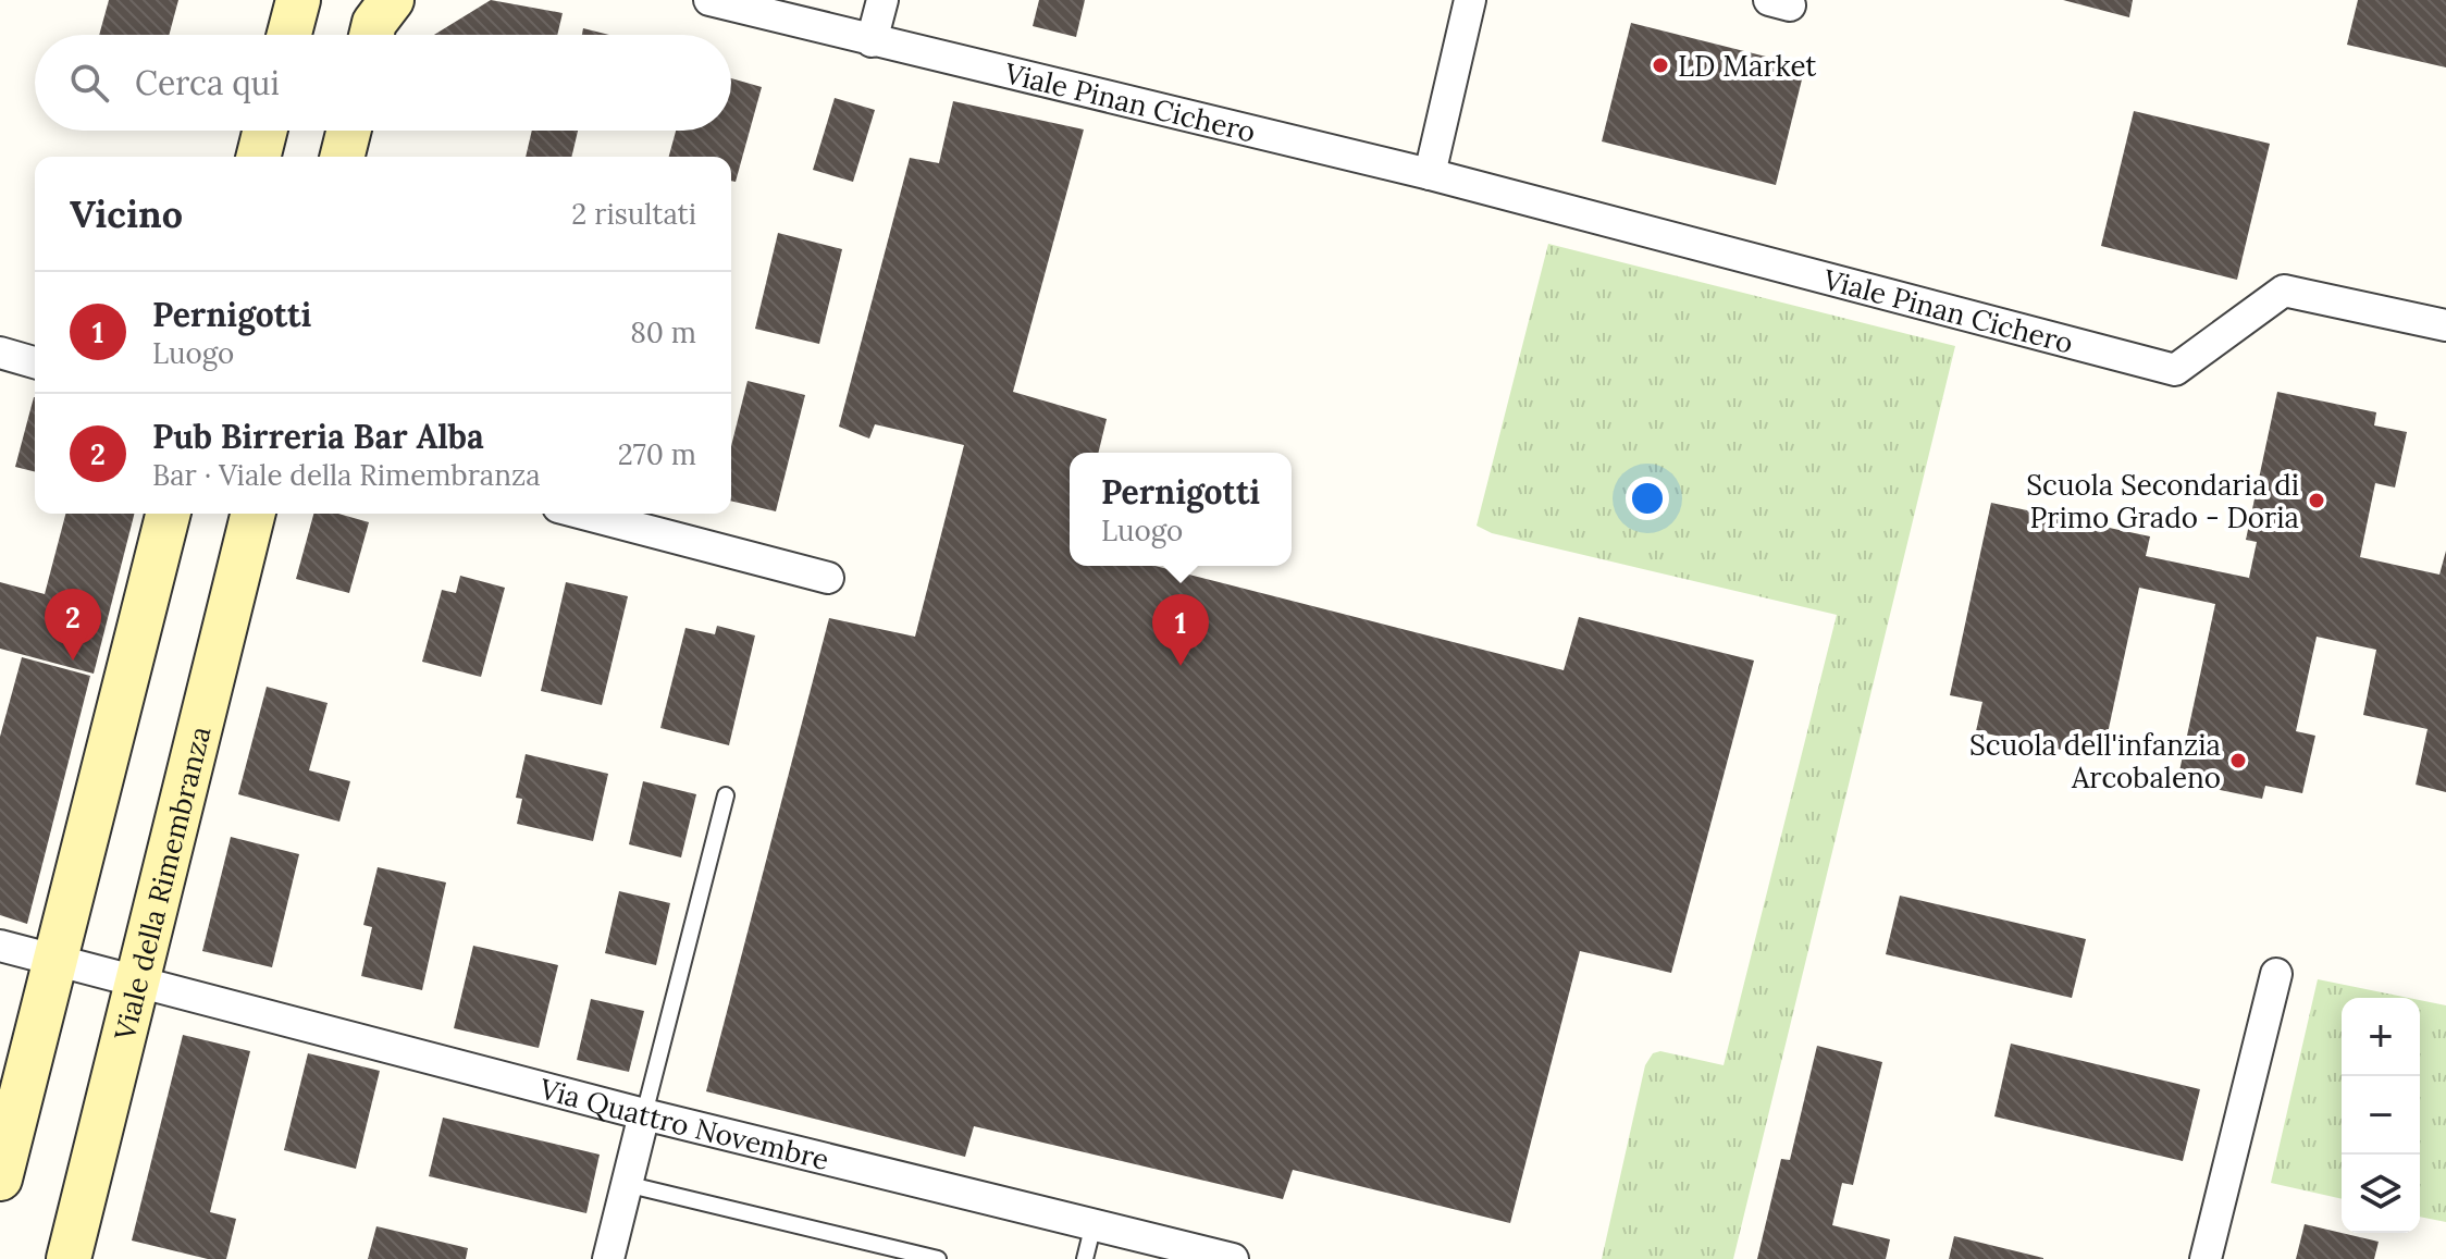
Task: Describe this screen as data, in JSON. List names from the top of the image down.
{
  "streets": {
    "street": ["Viale Pinan Cichero", "Viale della Rimembranza", "Via Quattro Novembre"]
  },
  "crossings": [
    ["Viale della Rimembranza", "Via Quattro Novembre"]
  ],
  "places": ["LD Market", "Scuola Secondaria di Primo Grado - Doria", "Scuola dell'infanzia Arcobaleno"],
  "page": {
    "search": "Cerca qui",
    "heading": ["Vicino", "2 risultati"],
    "list": [
      {
        "mark": "1",
        "name": "Pernigotti",
        "note": "Luogo",
        "value": "80 m"
      },
      {
        "mark": "2",
        "name": "Pub Birreria Bar Alba",
        "note": "Bar · Viale della Rimembranza",
        "value": "270 m"
      }
    ],
    "popup": ["Pernigotti", "Luogo"],
    "pins": ["2", "1"],
    "map_buttons": ["+", "−"]
  }
}
